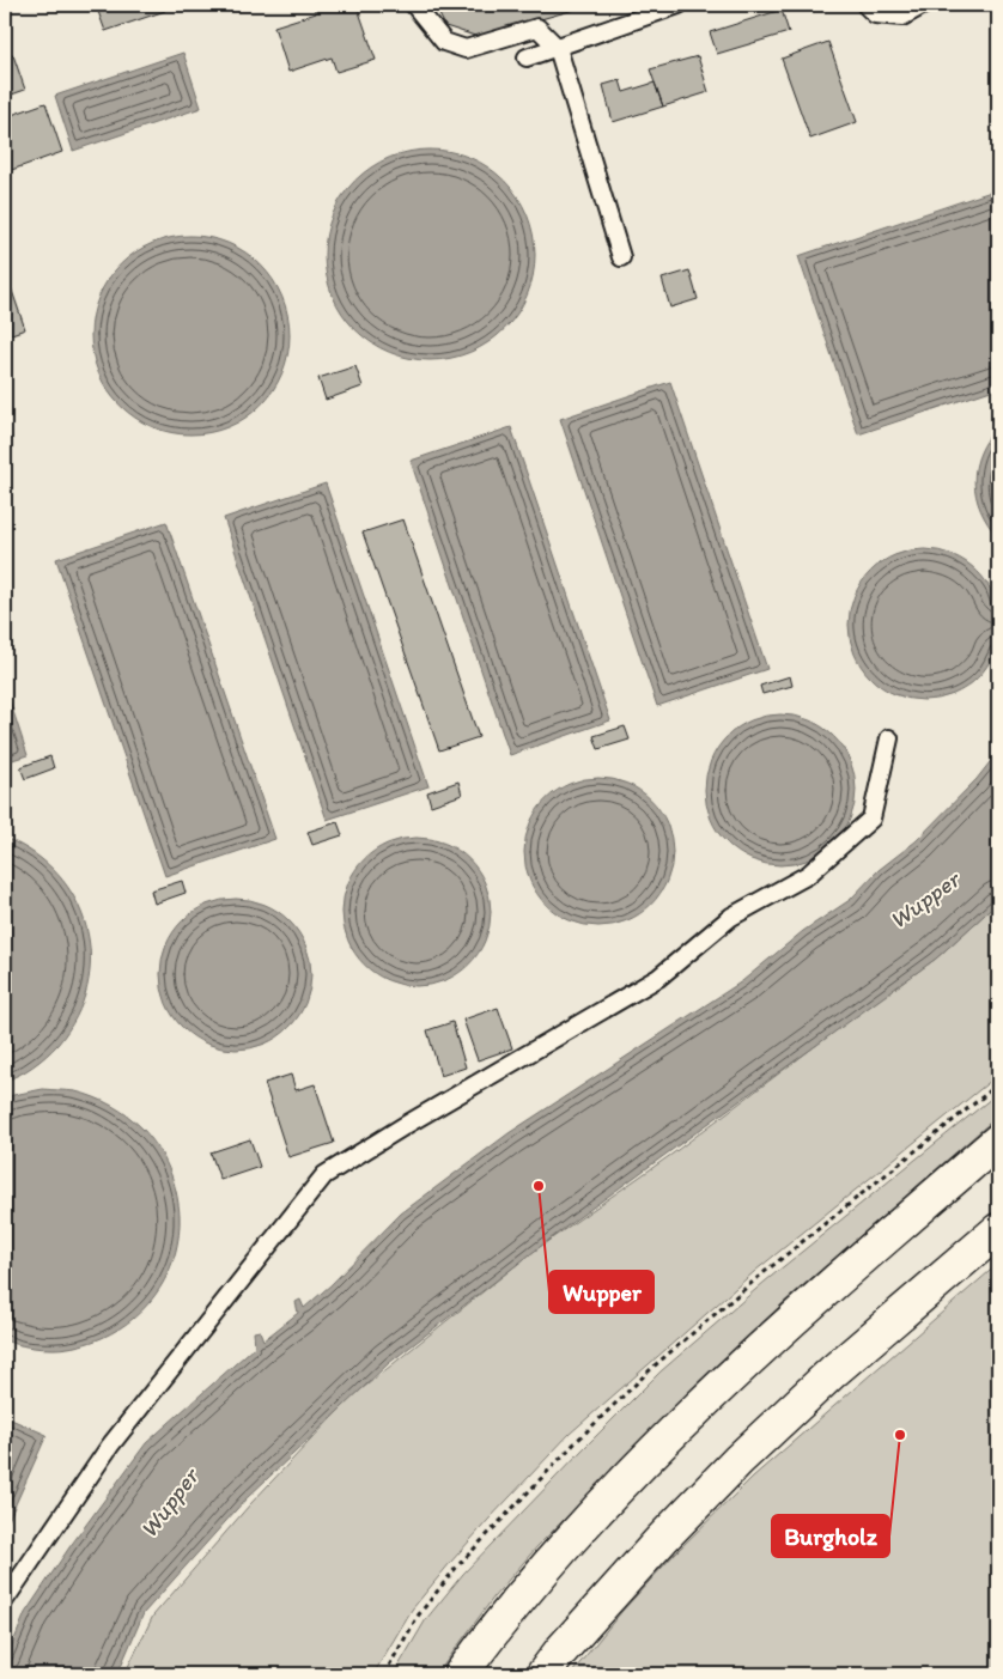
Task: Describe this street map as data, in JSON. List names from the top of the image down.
{
  "water": ["Wupper"],
  "places": ["Wupper", "Burgholz"]
}
